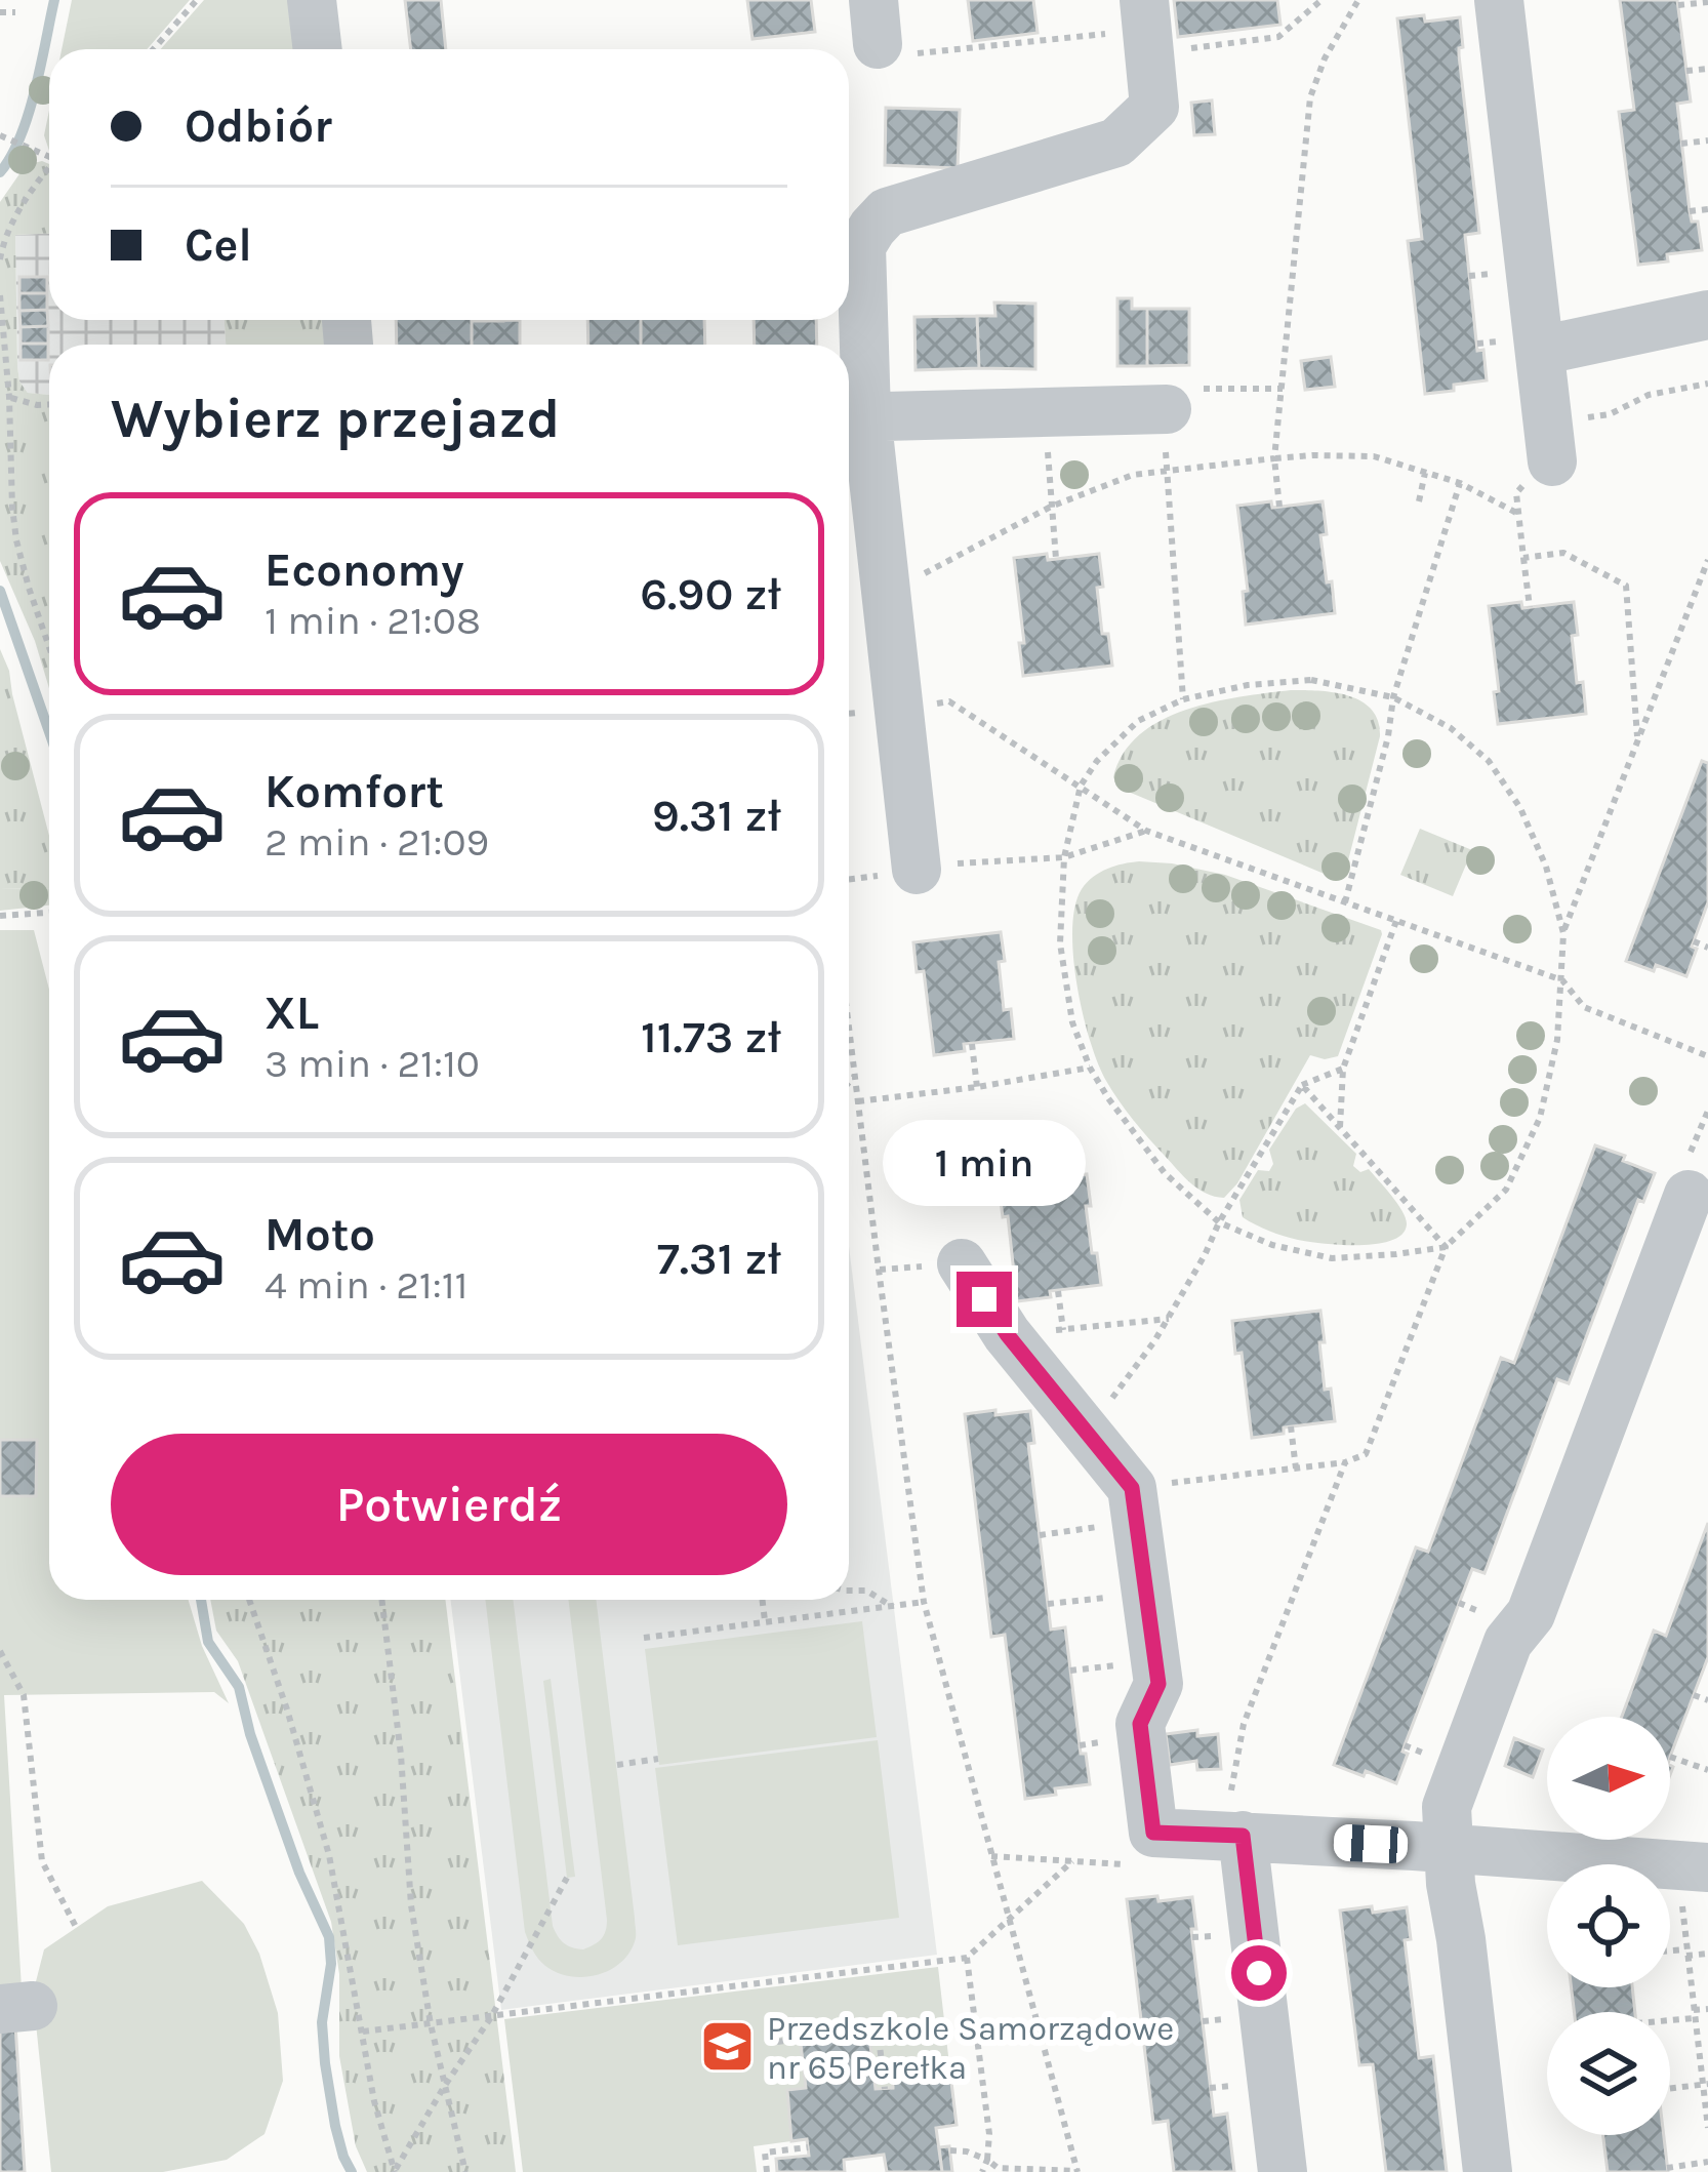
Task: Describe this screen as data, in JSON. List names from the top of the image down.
{
  "places": {
    "school or university": ["Przedszkole Samorządowe nr 65 Perełka"]
  },
  "north": "right",
  "page": {
    "banner": ["Odbiór", "Cel"],
    "heading": "Wybierz przejazd",
    "list": [
      {
        "name": "Economy",
        "note": "1 min · 21:08",
        "value": "6.90 zł"
      },
      {
        "name": "Komfort",
        "note": "2 min · 21:09",
        "value": "9.31 zł"
      },
      {
        "name": "XL",
        "note": "3 min · 21:10",
        "value": "11.73 zł"
      },
      {
        "name": "Moto",
        "note": "4 min · 21:11",
        "value": "7.31 zł"
      }
    ],
    "bubble": "1 min",
    "buttons": "Potwierdź"
  }
}
